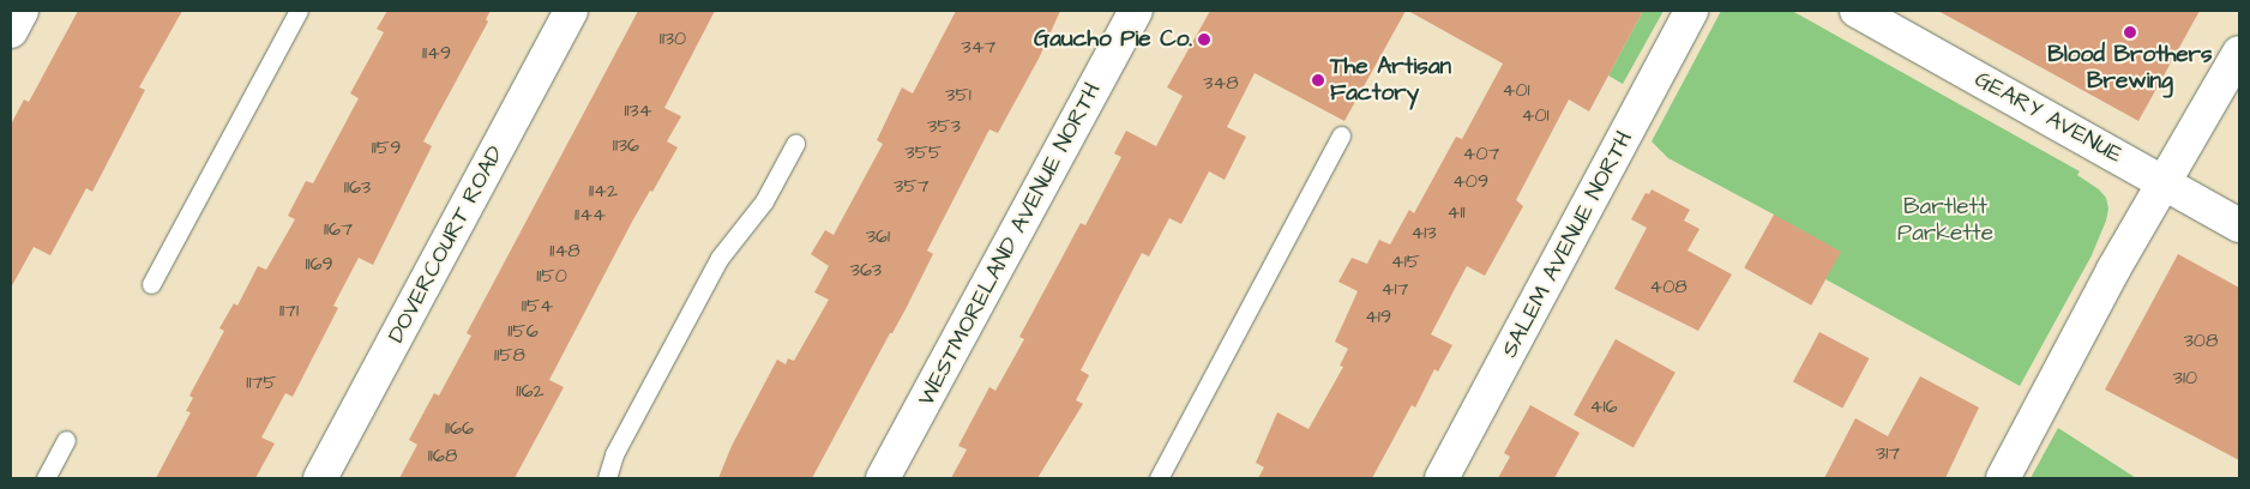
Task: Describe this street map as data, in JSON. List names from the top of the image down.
{
  "streets": {
    "street": [
      "GEARY AVENUE",
      "DOVERCOURT ROAD",
      "WESTMORELAND AVENUE NORTH",
      "SALEM AVENUE NORTH"
    ]
  },
  "parks": ["Bartlett Parkette"],
  "places": ["Blood Brothers Brewing", "Gaucho Pie Co.", "The Artisan Factory"],
  "house_numbers": [
    "1130",
    "347",
    "1149",
    "348",
    "401",
    "351",
    "1134",
    "401",
    "353",
    "1136",
    "1159",
    "355",
    "407",
    "409",
    "357",
    "1163",
    "1142",
    "411",
    "1144",
    "1167",
    "413",
    "361",
    "1148",
    "415",
    "1169",
    "363",
    "1150",
    "408",
    "417",
    "1154",
    "1171",
    "419",
    "1156",
    "308",
    "1158",
    "310",
    "1175",
    "1162",
    "416",
    "1166",
    "317",
    "1168"
  ]
}
